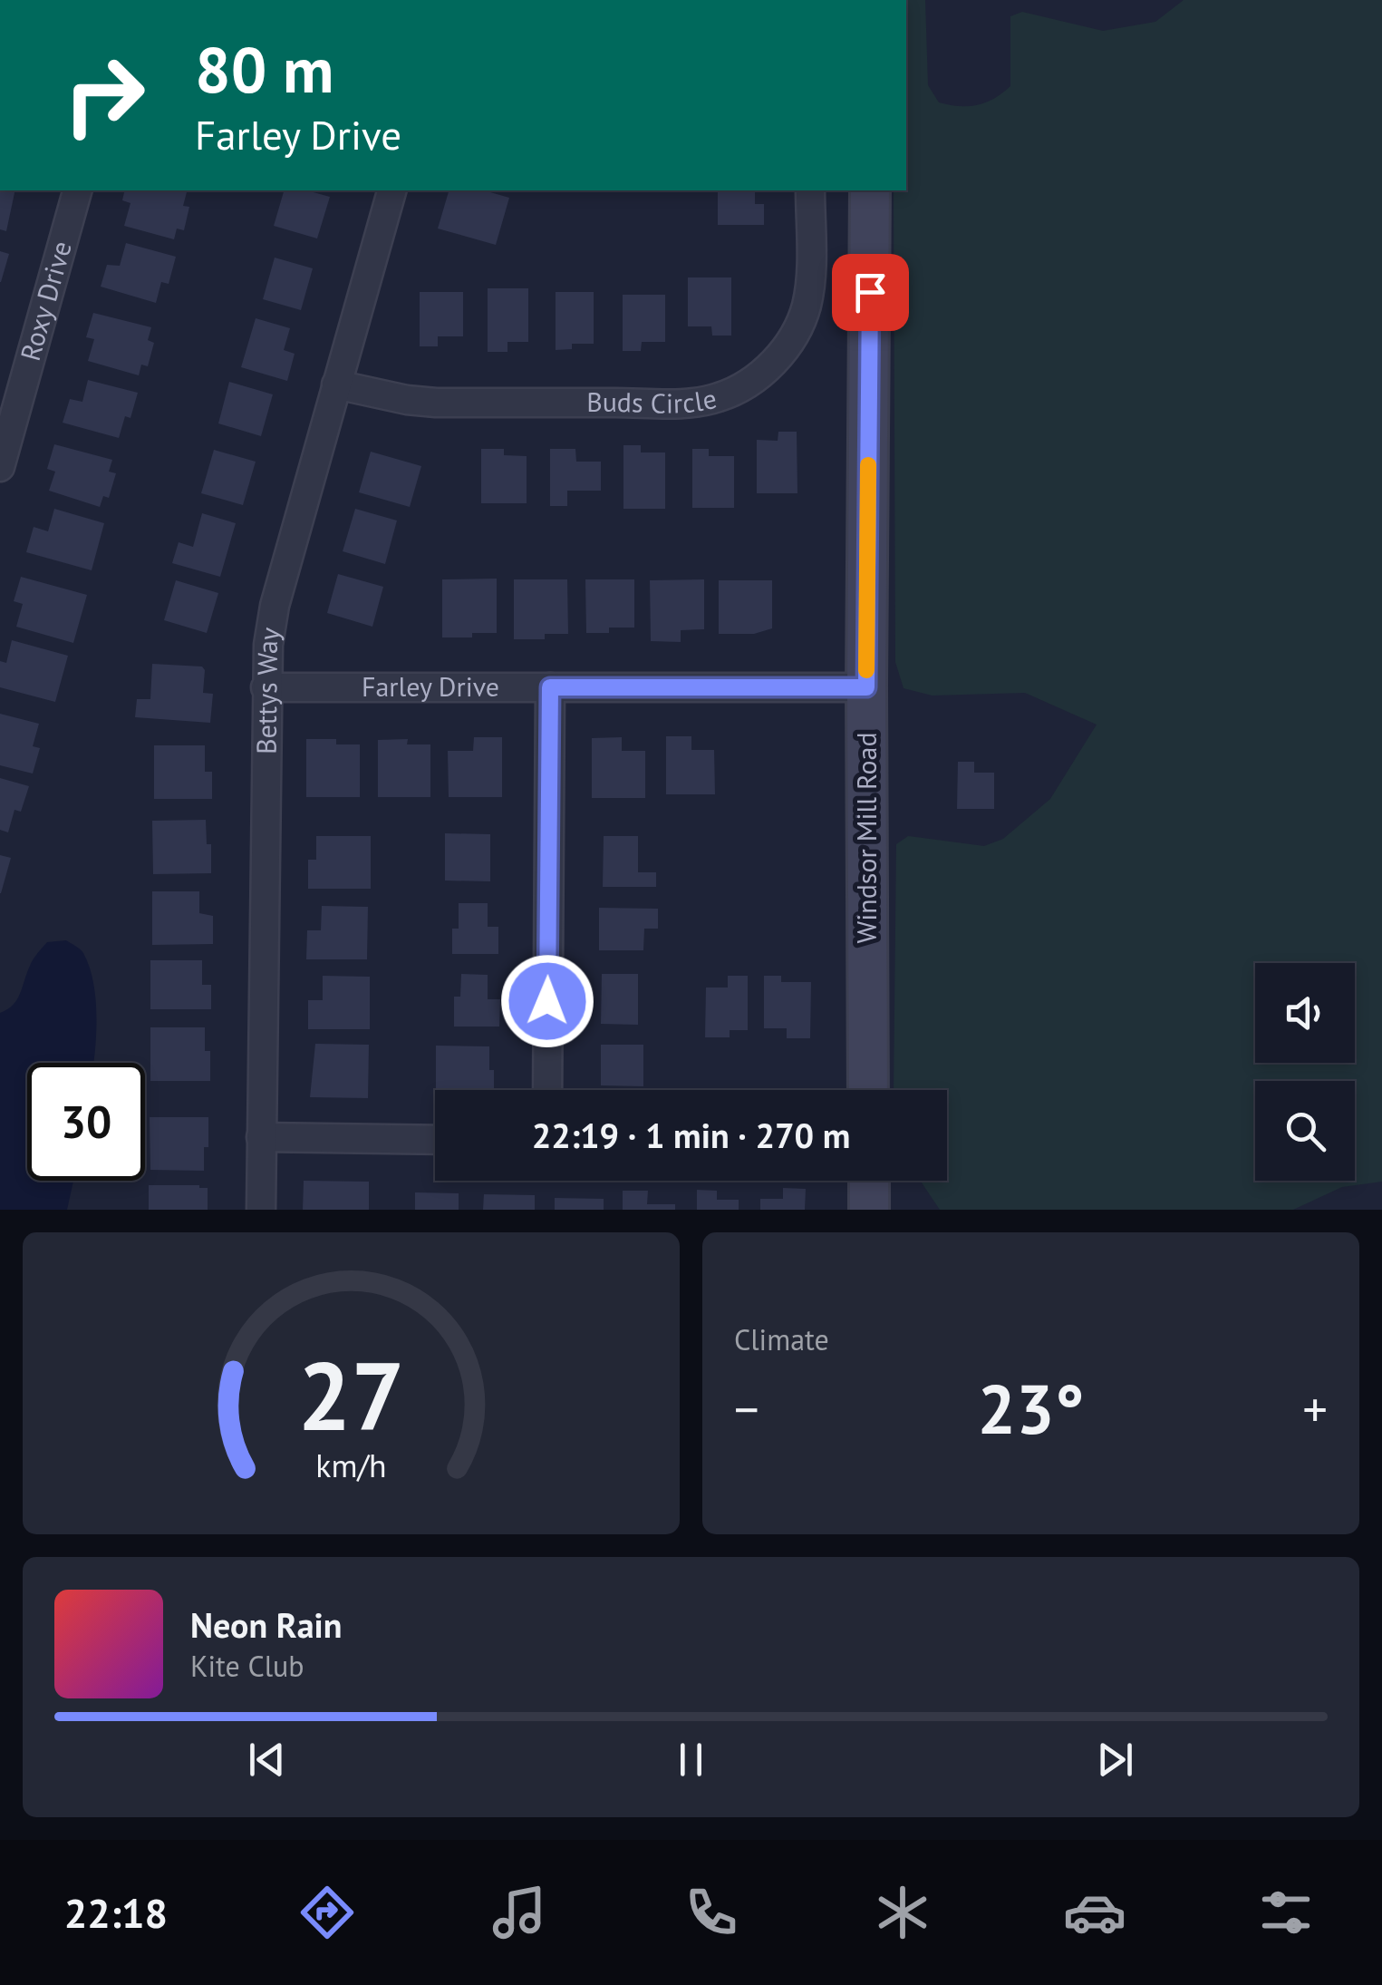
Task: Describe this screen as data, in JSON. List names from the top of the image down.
{
  "streets": {
    "main road": ["Windsor Mill Road"],
    "street": [
      "Roxy Drive",
      "Buds Circle",
      "Farley Drive",
      "Bettys Way"
    ]
  },
  "crossings": [
    ["Buds Circle", "Bettys Way"],
    ["Farley Drive", "Bettys Way"],
    ["Farley Drive", "Windsor Mill Road"]
  ],
  "page": {
    "turn": ["80 m", "Farley Drive"],
    "limit": "30",
    "trip": "22:19 · 1 min · 270 m",
    "tile": "Climate",
    "heat": ["−", "23°", "+"],
    "song": ["Neon Rain", "Kite Club"],
    "tabs": "22:18",
    "gauge": ["27", "km/h"]
  }
}
